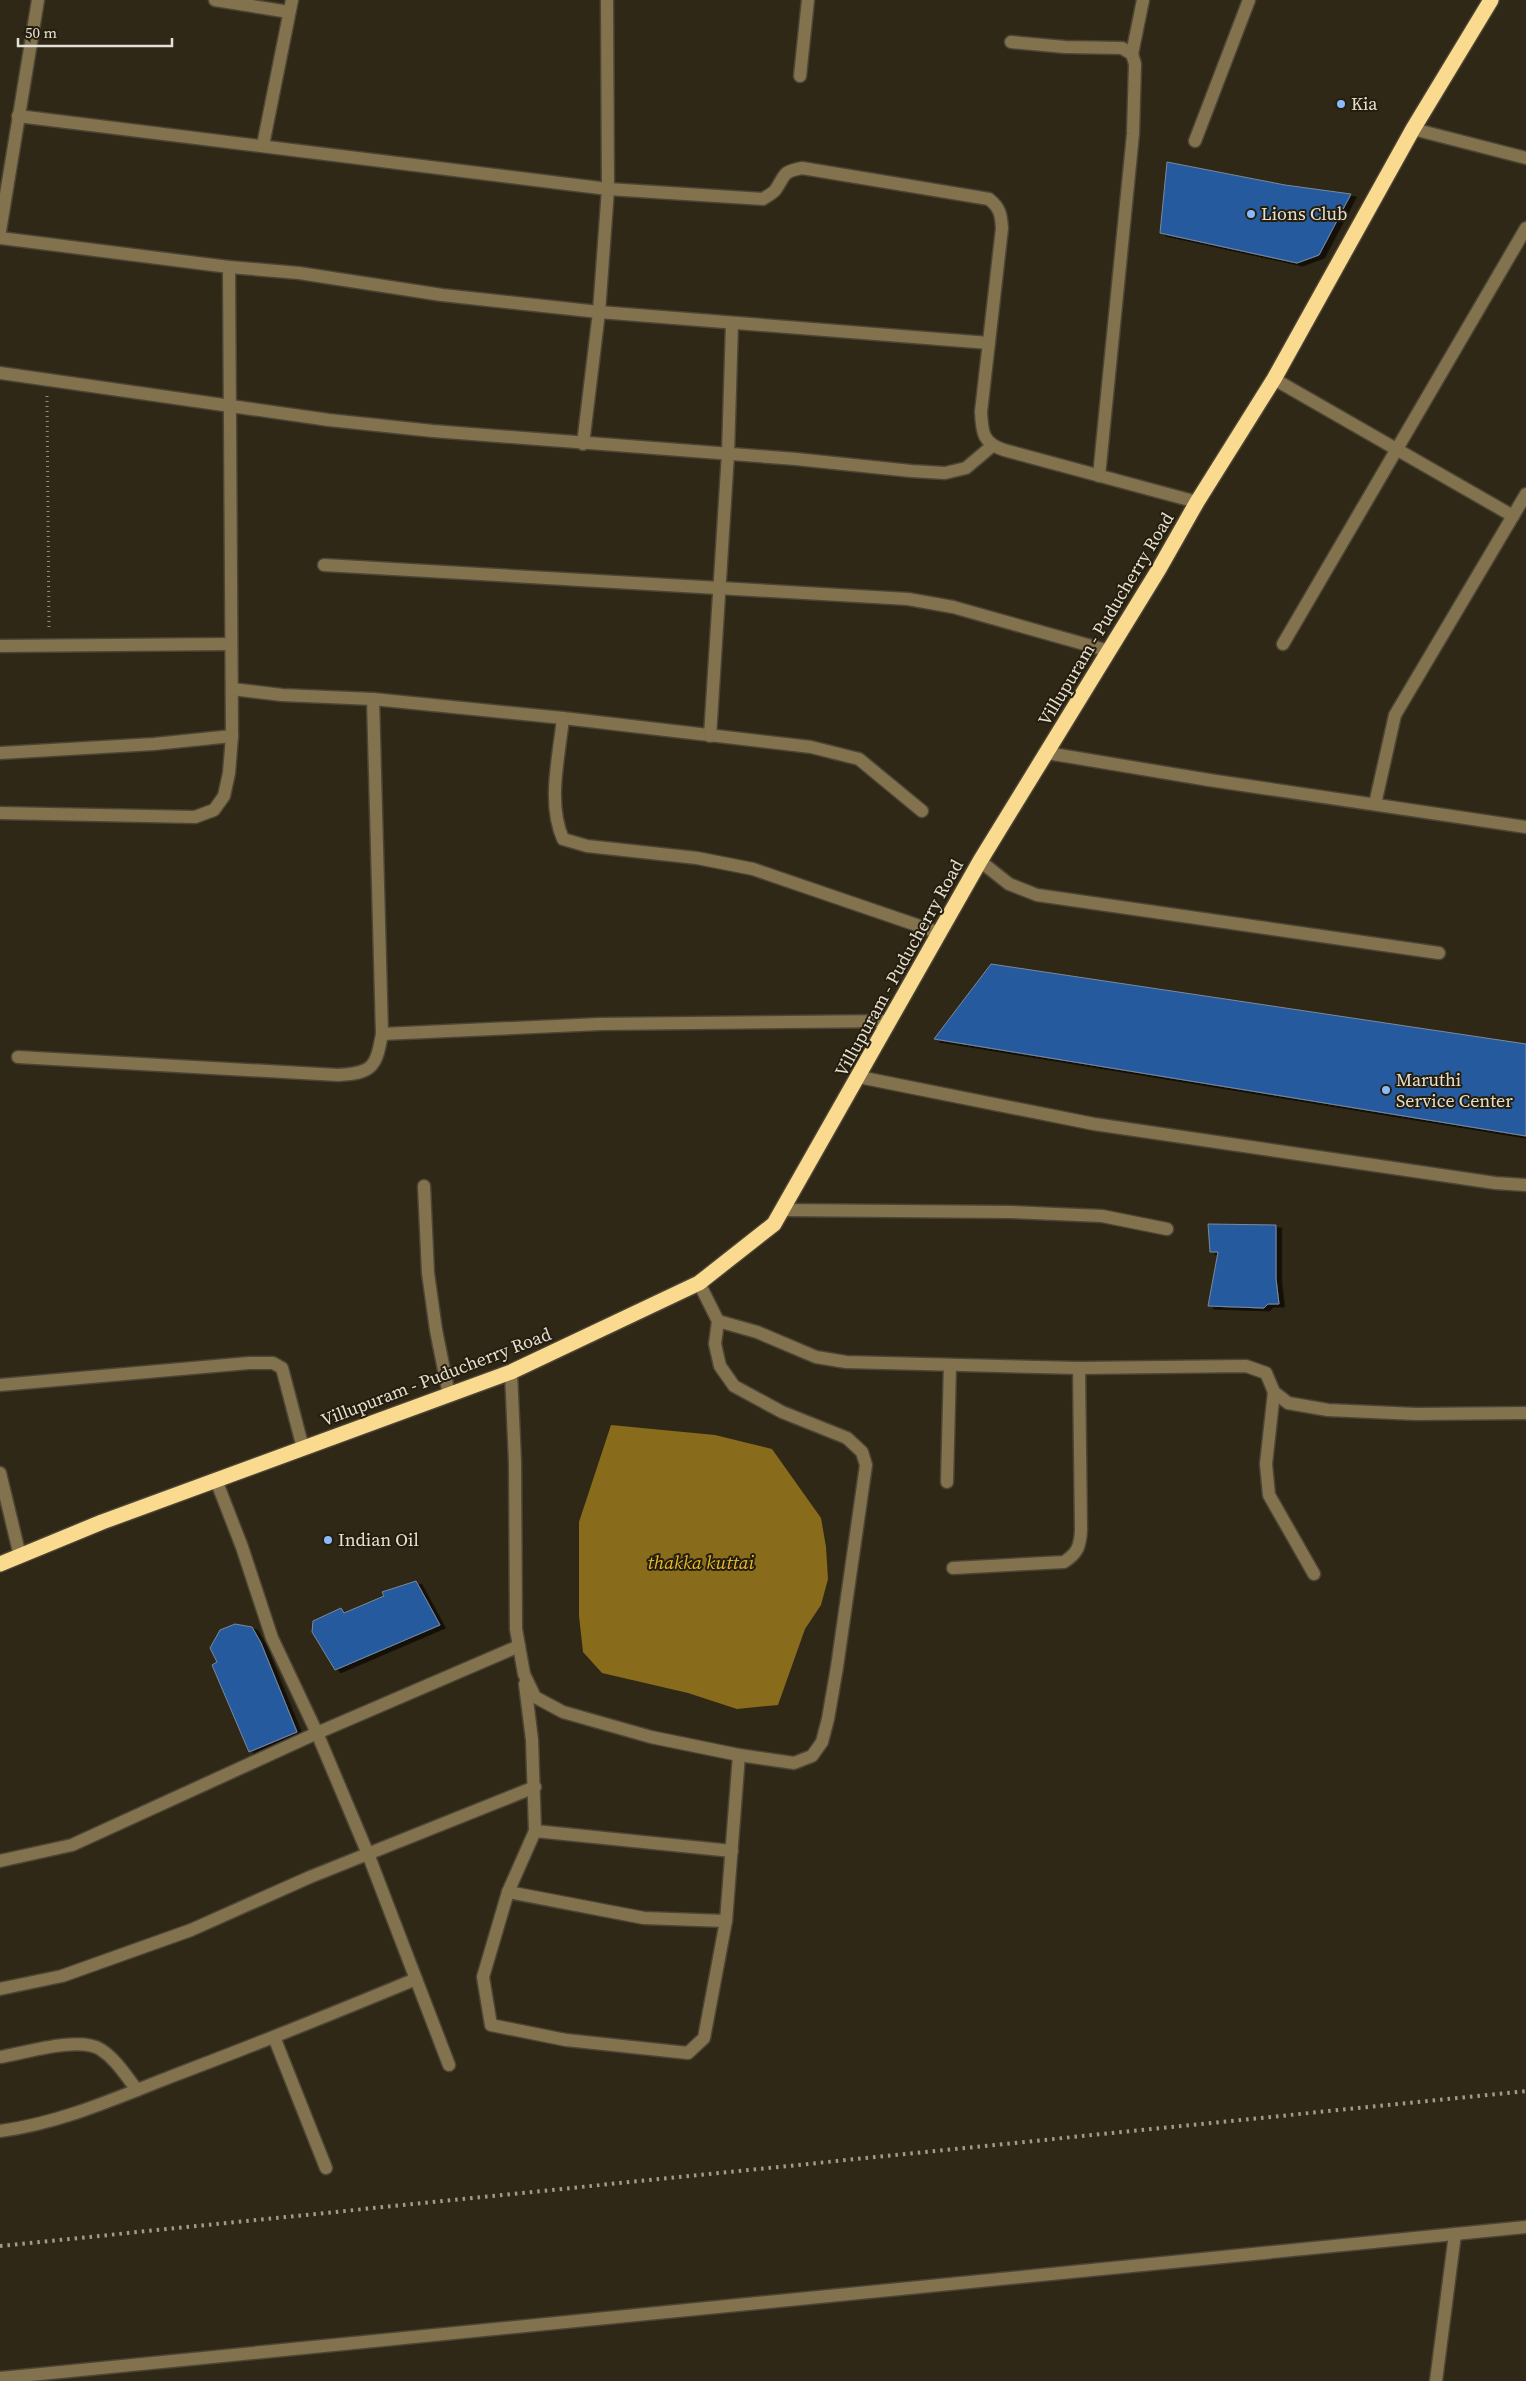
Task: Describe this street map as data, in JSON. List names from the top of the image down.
{
  "streets": {
    "highway": ["Villupuram - Puducherry Road"]
  },
  "water": ["thakka kuttai"],
  "places": [
    "Kia",
    "Lions Club",
    "Maruthi Service Center",
    "Indian Oil"
  ],
  "scale_bar": "50 m"
}
